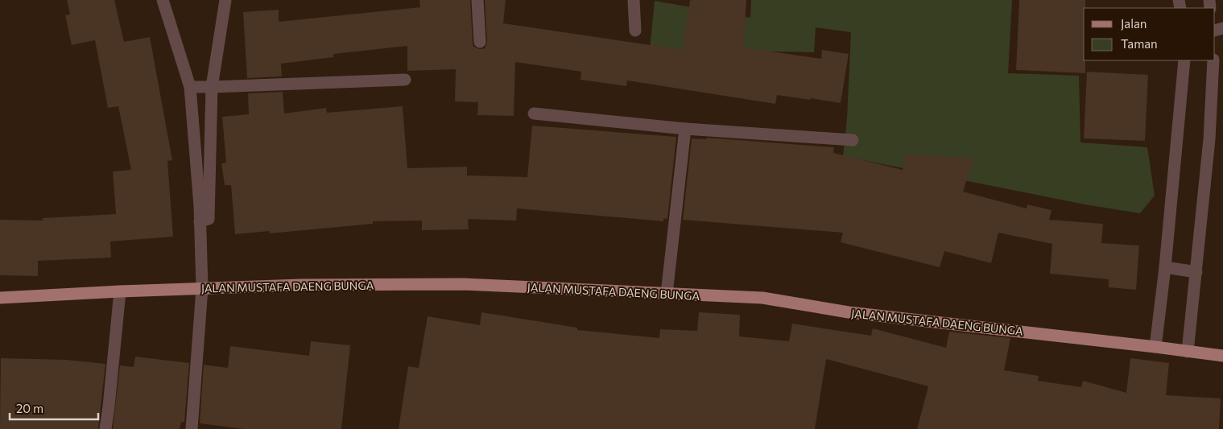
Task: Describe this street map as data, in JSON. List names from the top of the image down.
{
  "streets": {
    "main road": ["JALAN MUSTAFA DAENG BUNGA"]
  },
  "legend": ["Jalan", "Taman"],
  "scale_bar": "20 m"
}
